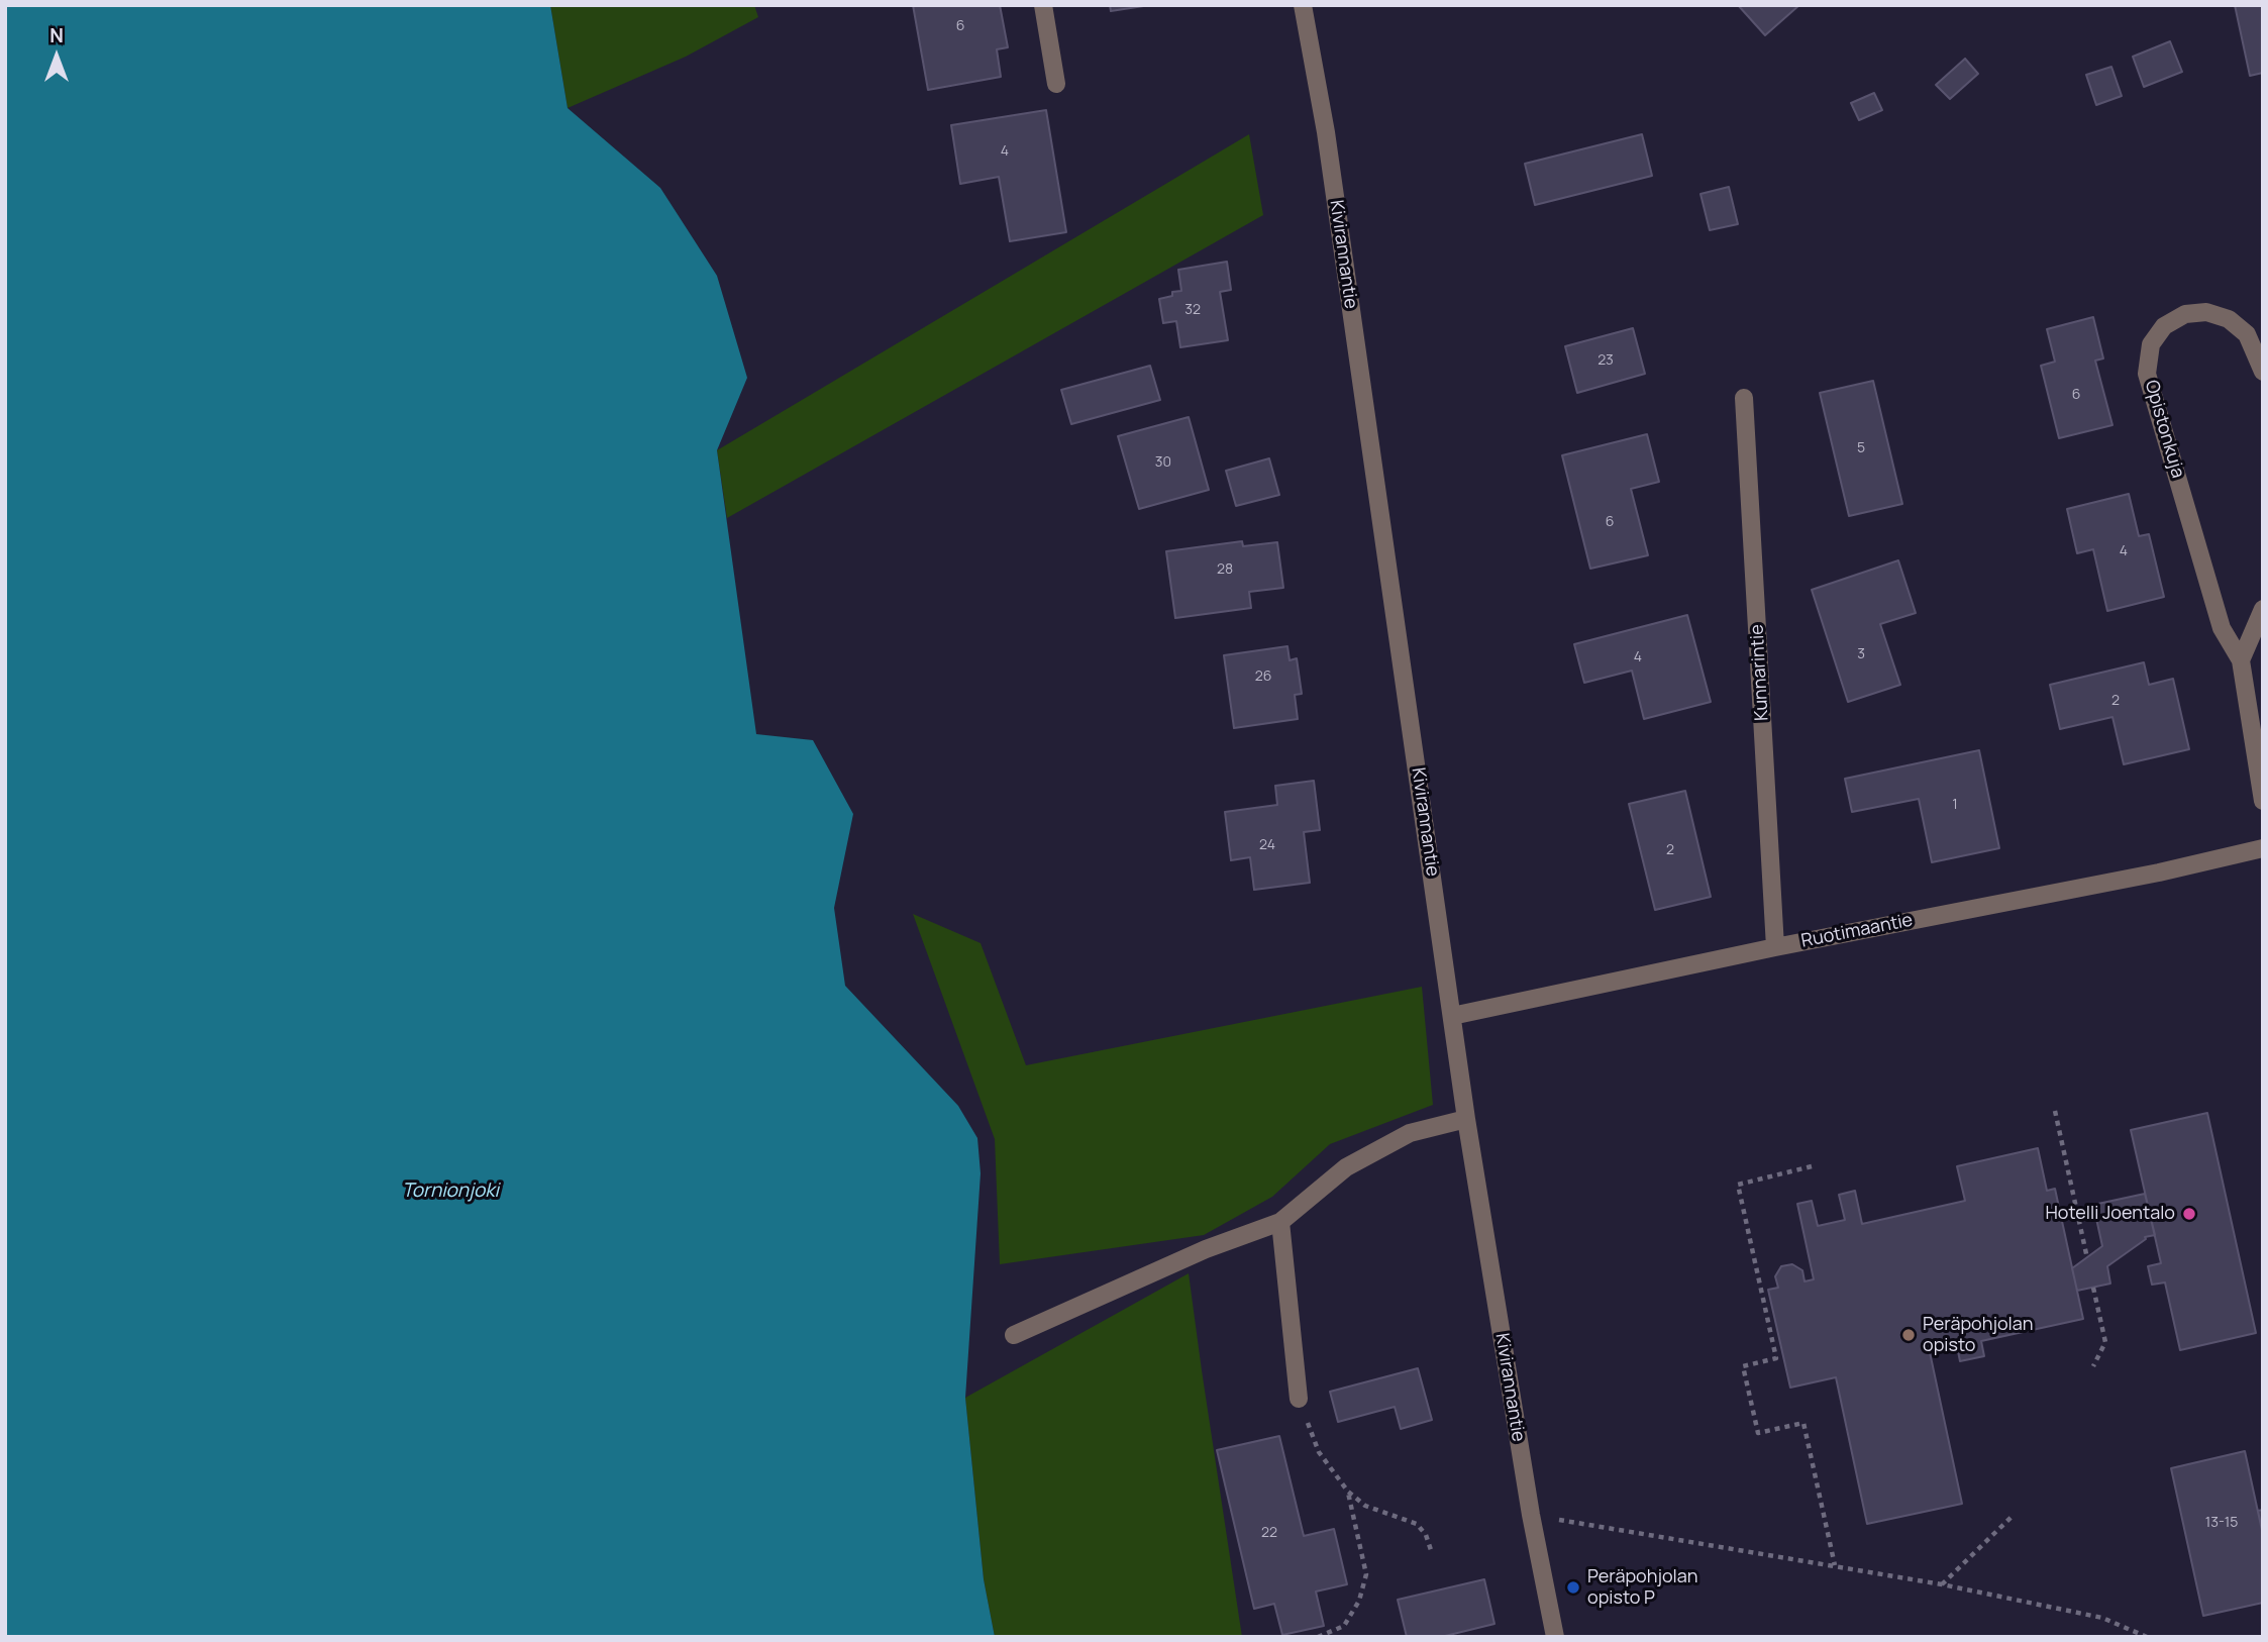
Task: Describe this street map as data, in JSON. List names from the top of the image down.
{
  "streets": {
    "street": [
      "Kivirannantie",
      "Opistonkuja",
      "Kunnarintie",
      "Ruotimaantie"
    ]
  },
  "crossings": [
    ["Kivirannantie", "Ruotimaantie"],
    ["Kunnarintie", "Ruotimaantie"]
  ],
  "water": ["Tornionjoki"],
  "places": ["Hotelli Joentalo", "Peräpohjolan opisto", "Peräpohjolan opisto P"],
  "house_numbers": [
    "6",
    "4",
    "32",
    "23",
    "6",
    "5",
    "30",
    "6",
    "4",
    "28",
    "3",
    "4",
    "26",
    "2",
    "1",
    "24",
    "2",
    "13-15",
    "22"
  ],
  "north": "top"
}
